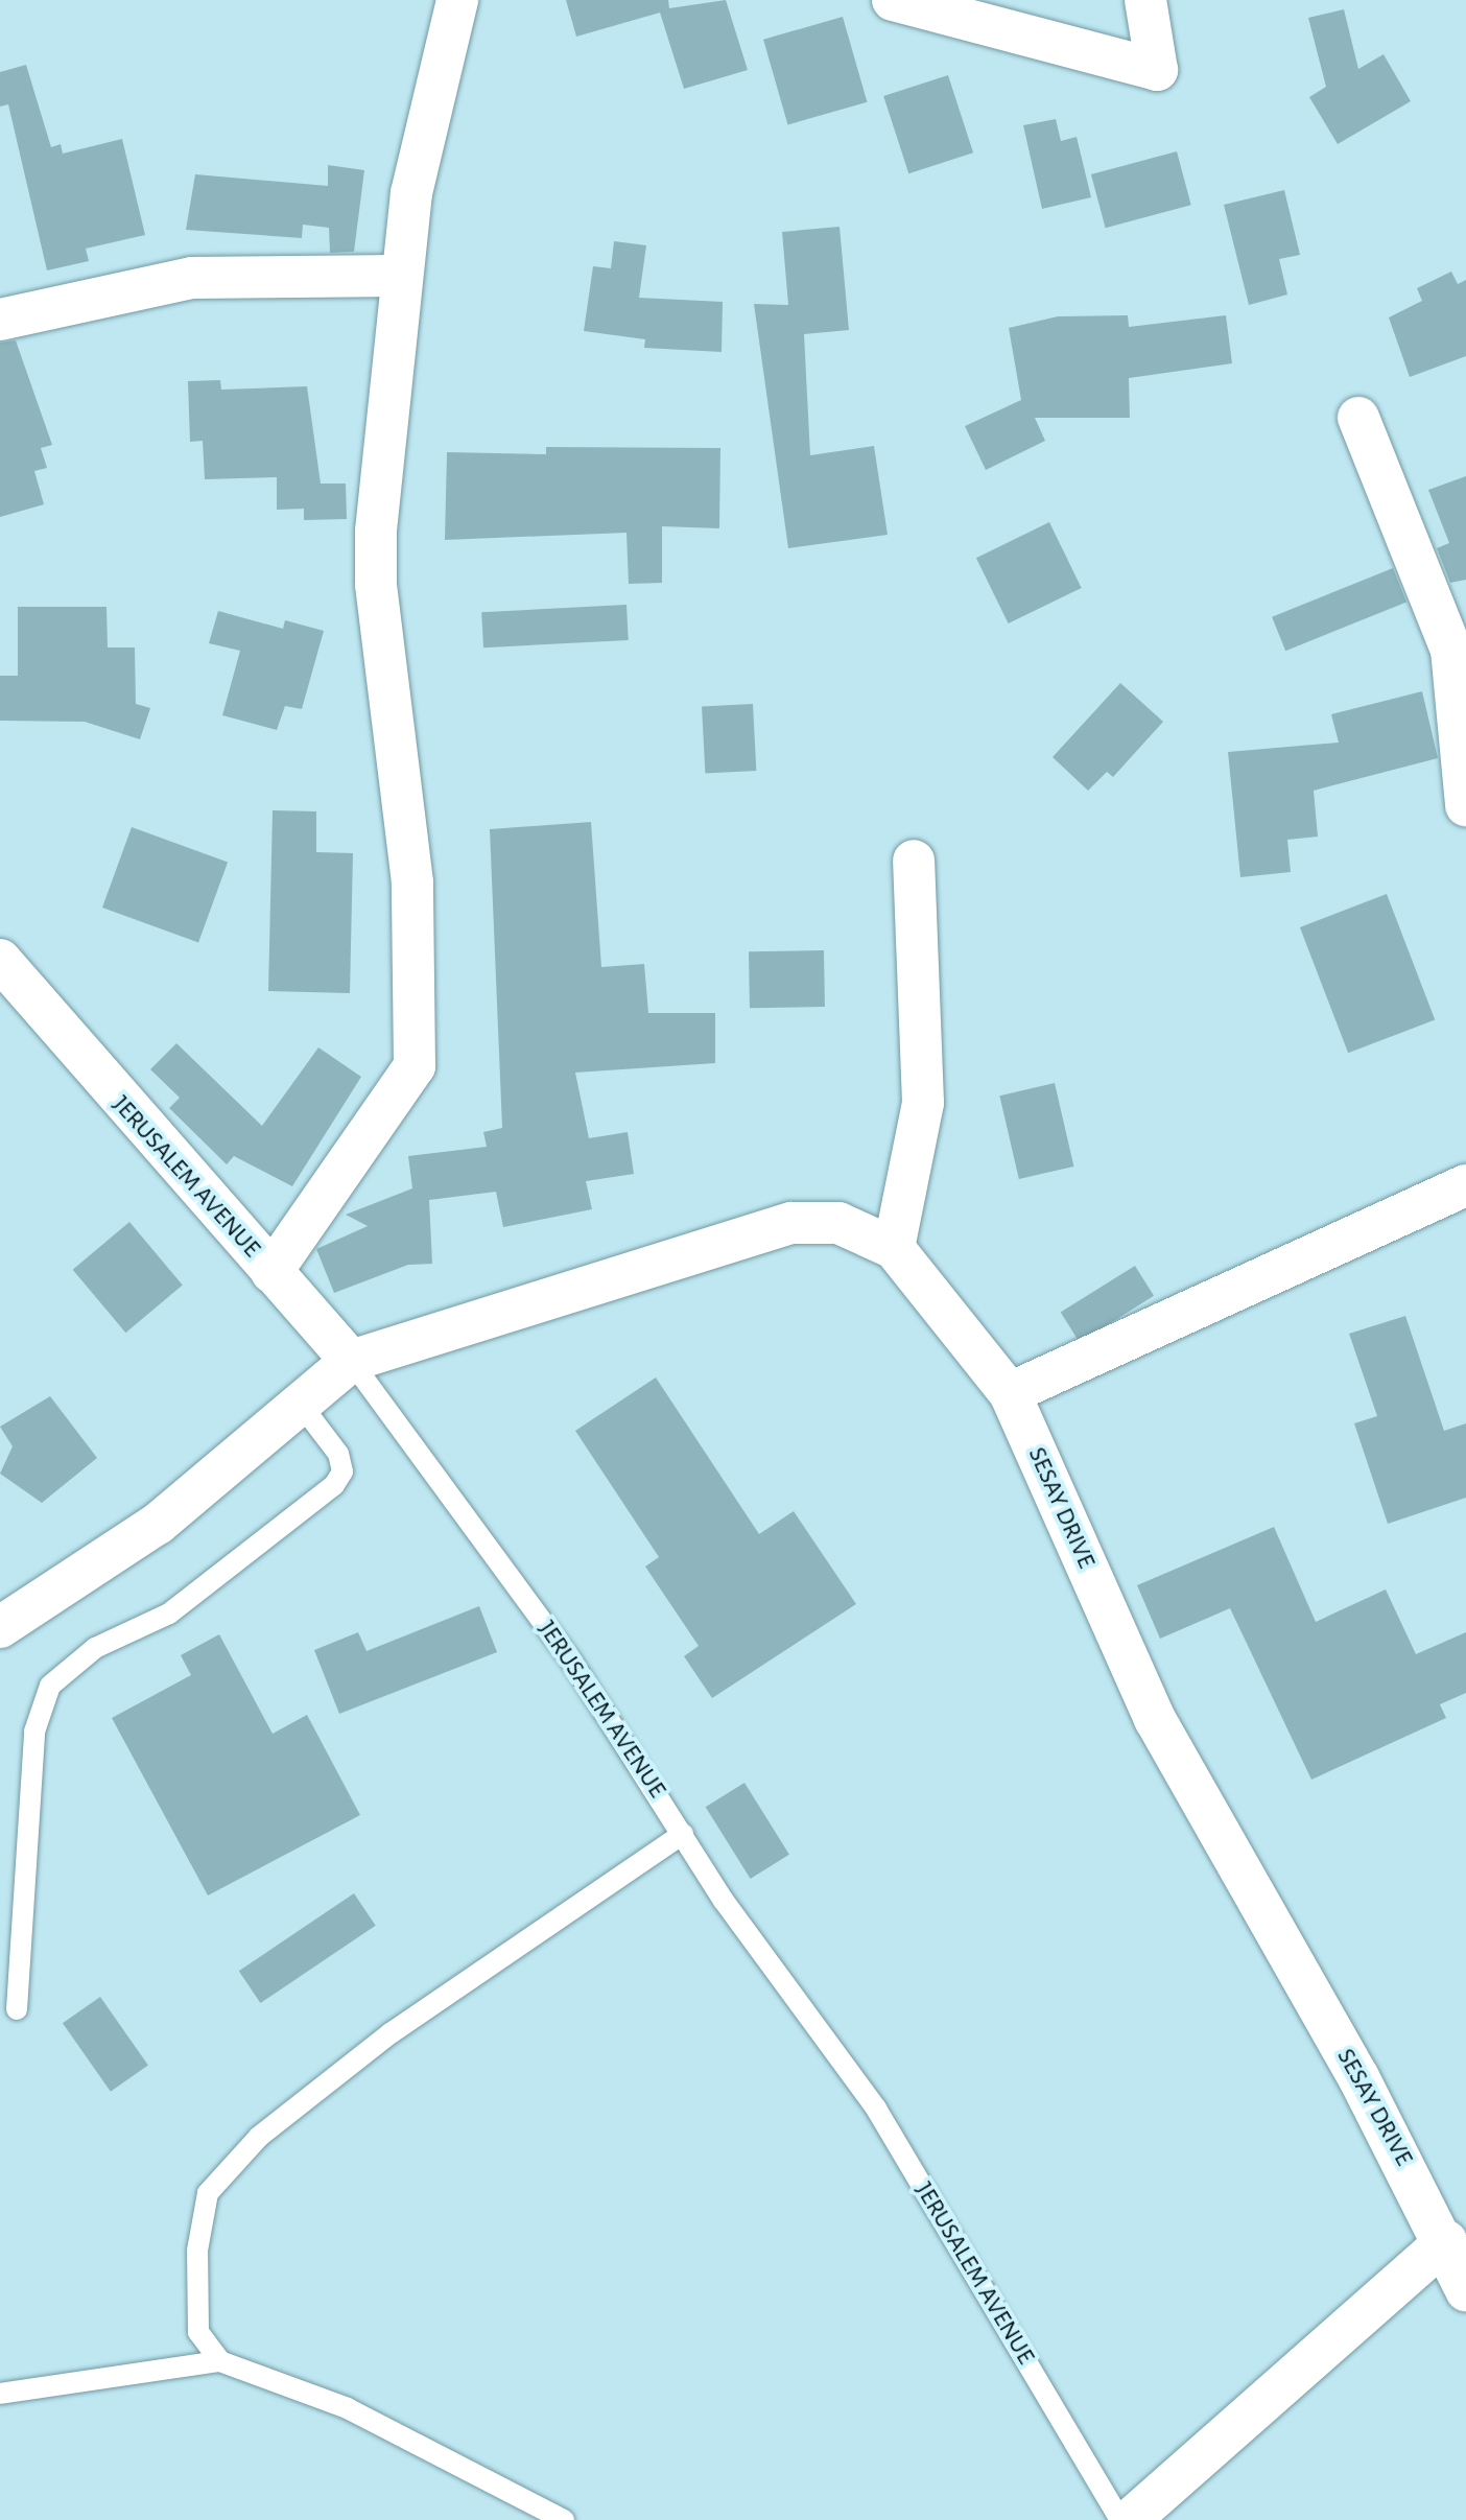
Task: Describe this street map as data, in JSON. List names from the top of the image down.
{
  "streets": {
    "street": ["JERUSALEM AVENUE", "SESAY DRIVE"]
  },
  "crossings": [
    ["JERUSALEM AVENUE", "SESAY DRIVE"]
  ]
}
